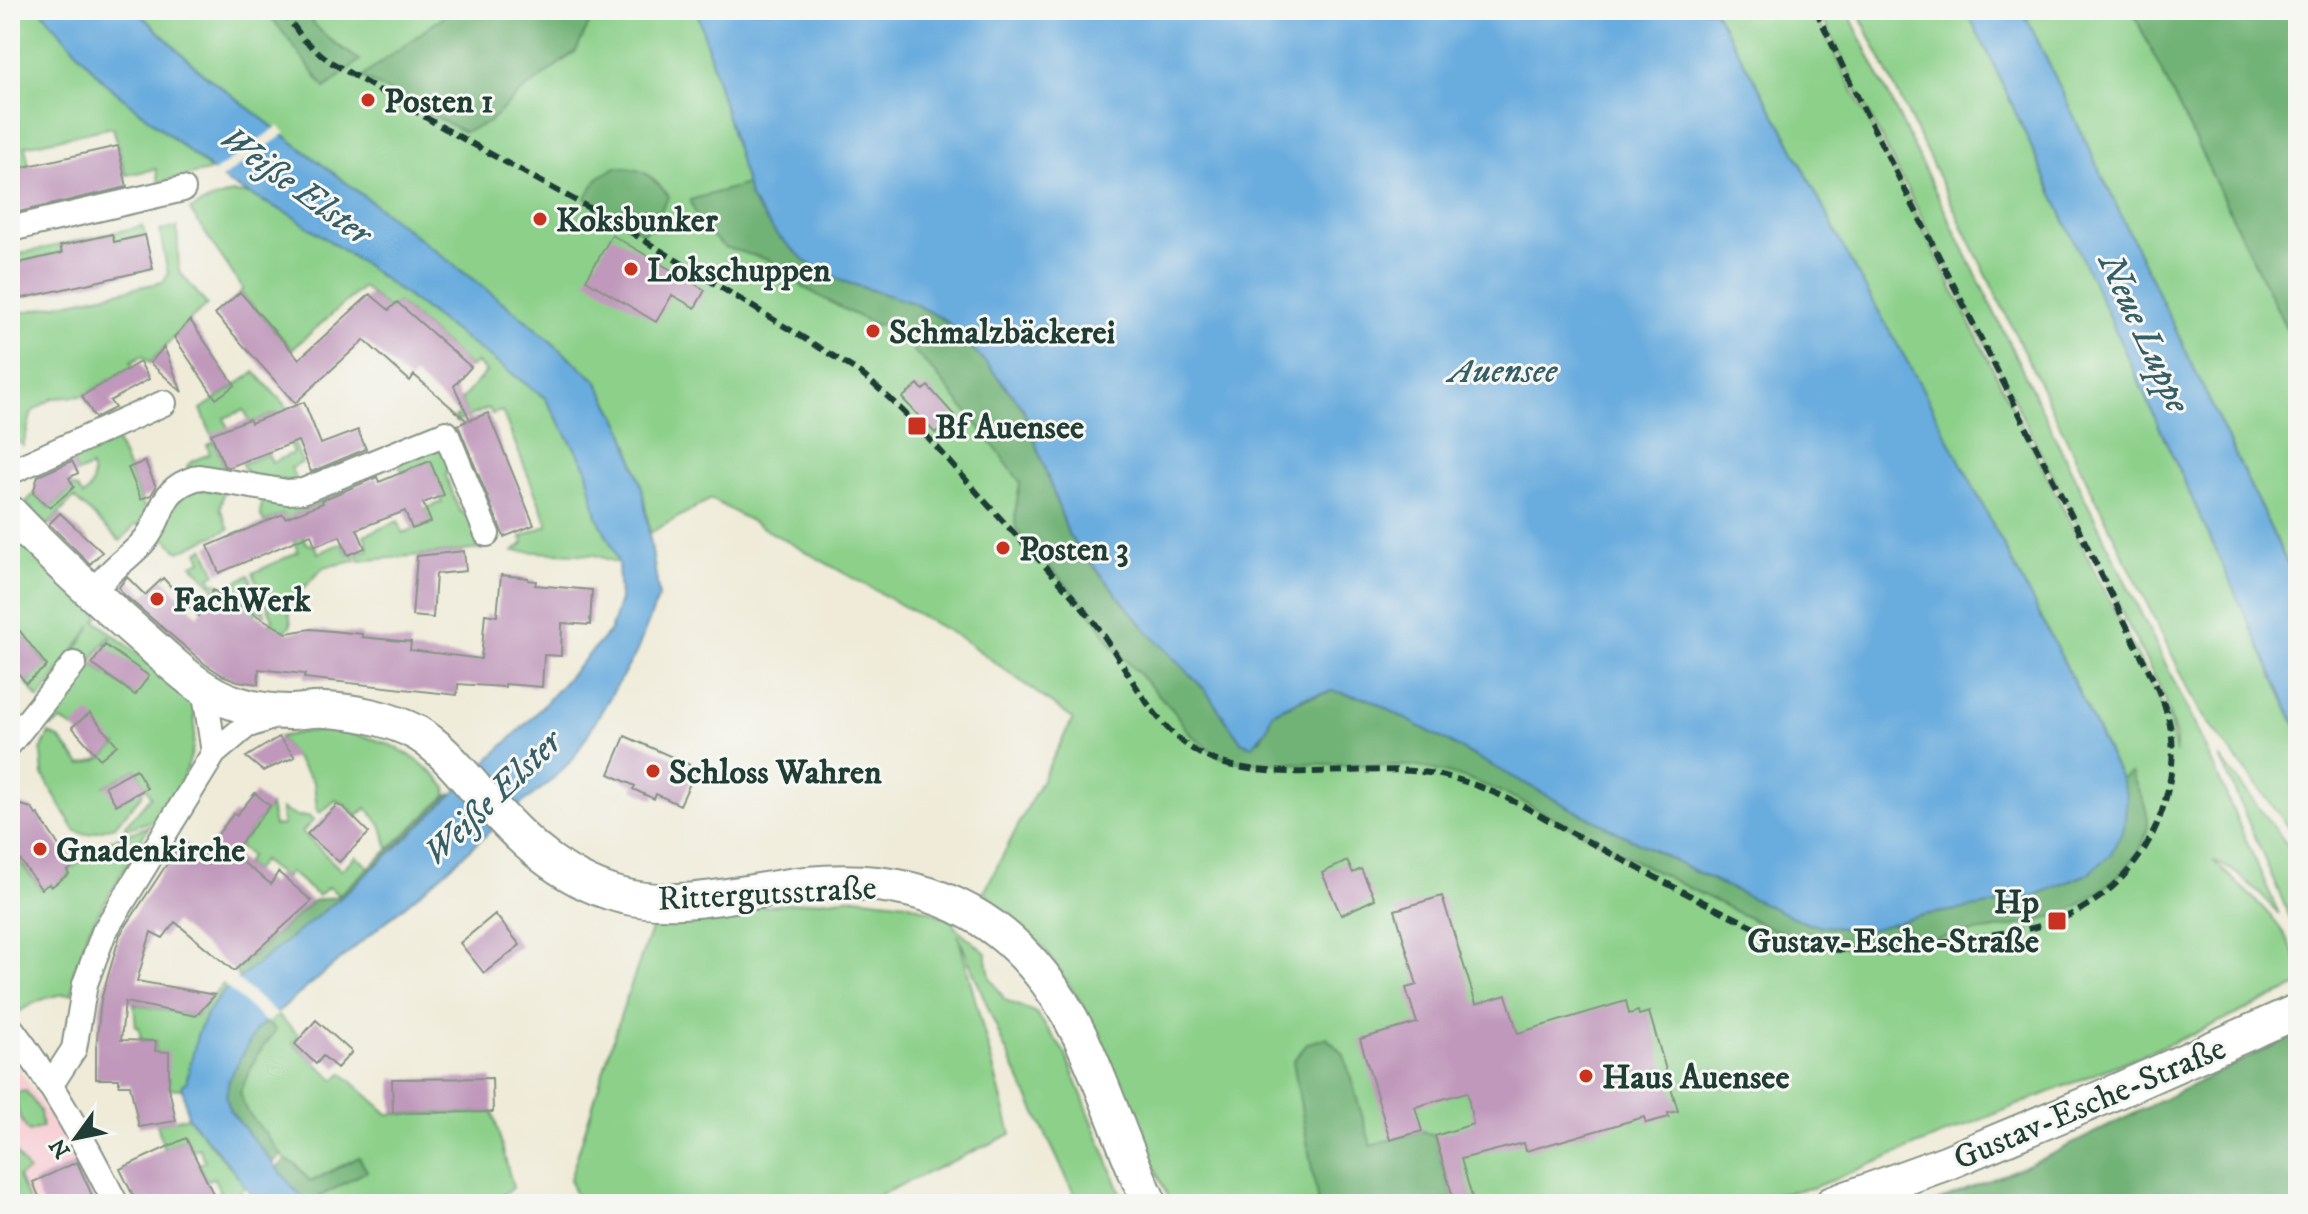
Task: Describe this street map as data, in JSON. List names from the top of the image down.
{
  "streets": {
    "main road": ["Rittergutsstraße", "Gustav-Esche-Straße"]
  },
  "water": ["Weiße Elster", "Neue Luppe", "Auensee"],
  "places": {
    "other": [
      "Posten 1",
      "Koksbunker",
      "Lokschuppen",
      "Schmalzbäckerei",
      "Posten 3",
      "FachWerk",
      "Schloss Wahren",
      "Gnadenkirche",
      "Haus Auensee"
    ],
    "transit": ["Bf Auensee", "Hp Gustav-Esche-Straße"]
  },
  "north": "bottom left"
}
